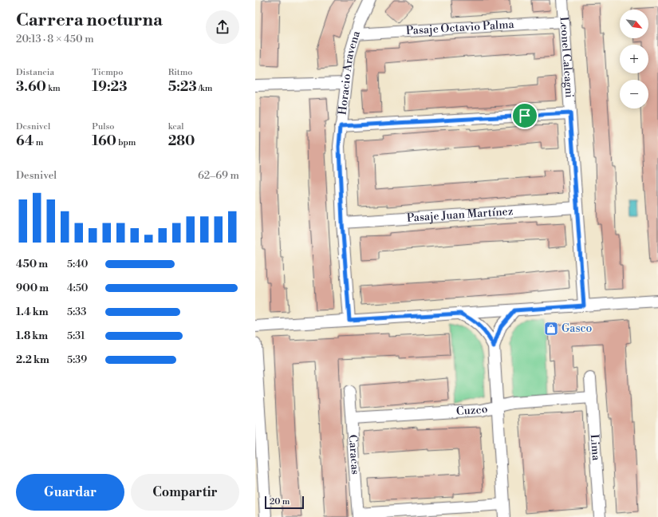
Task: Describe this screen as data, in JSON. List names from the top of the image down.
{
  "streets": {
    "street": [
      "Pasaje Octavio Palma",
      "Leonel Calcagni",
      "Horacio Aravena",
      "Pasaje Juan Martínez",
      "Cuzco",
      "Lima",
      "Caracas"
    ]
  },
  "crossings": [
    ["Pasaje Octavio Palma", "Leonel Calcagni"],
    ["Pasaje Octavio Palma", "Horacio Aravena"],
    ["Leonel Calcagni", "Pasaje Juan Martínez"],
    ["Horacio Aravena", "Pasaje Juan Martínez"],
    ["Cuzco", "Lima"],
    ["Cuzco", "Caracas"]
  ],
  "places": {
    "shop": ["Gasco"]
  },
  "scale_bar": "20 m",
  "north": "bottom right",
  "page": {
    "heading": ["Carrera nocturna", "20:13 · 8 × 450 m"],
    "map_buttons": ["+", "−"],
    "stats": [
      ["Distancia", "3.60 km"],
      ["Tiempo", "19:23"],
      ["Ritmo", "5:23 /km"],
      ["Desnivel", "64 m"],
      ["Pulso", "160 bpm"],
      ["kcal", "280"]
    ],
    "chart": ["Desnivel", "62–69 m"],
    "list": [
      {
        "name": "450 m",
        "note": "5:40"
      },
      {
        "name": "900 m",
        "note": "4:50"
      },
      {
        "name": "1.4 km",
        "note": "5:33"
      },
      {
        "name": "1.8 km",
        "note": "5:31"
      },
      {
        "name": "2.2 km",
        "note": "5:39"
      }
    ],
    "buttons": ["Guardar", "Compartir"],
    "scale": "20 m"
  }
}
